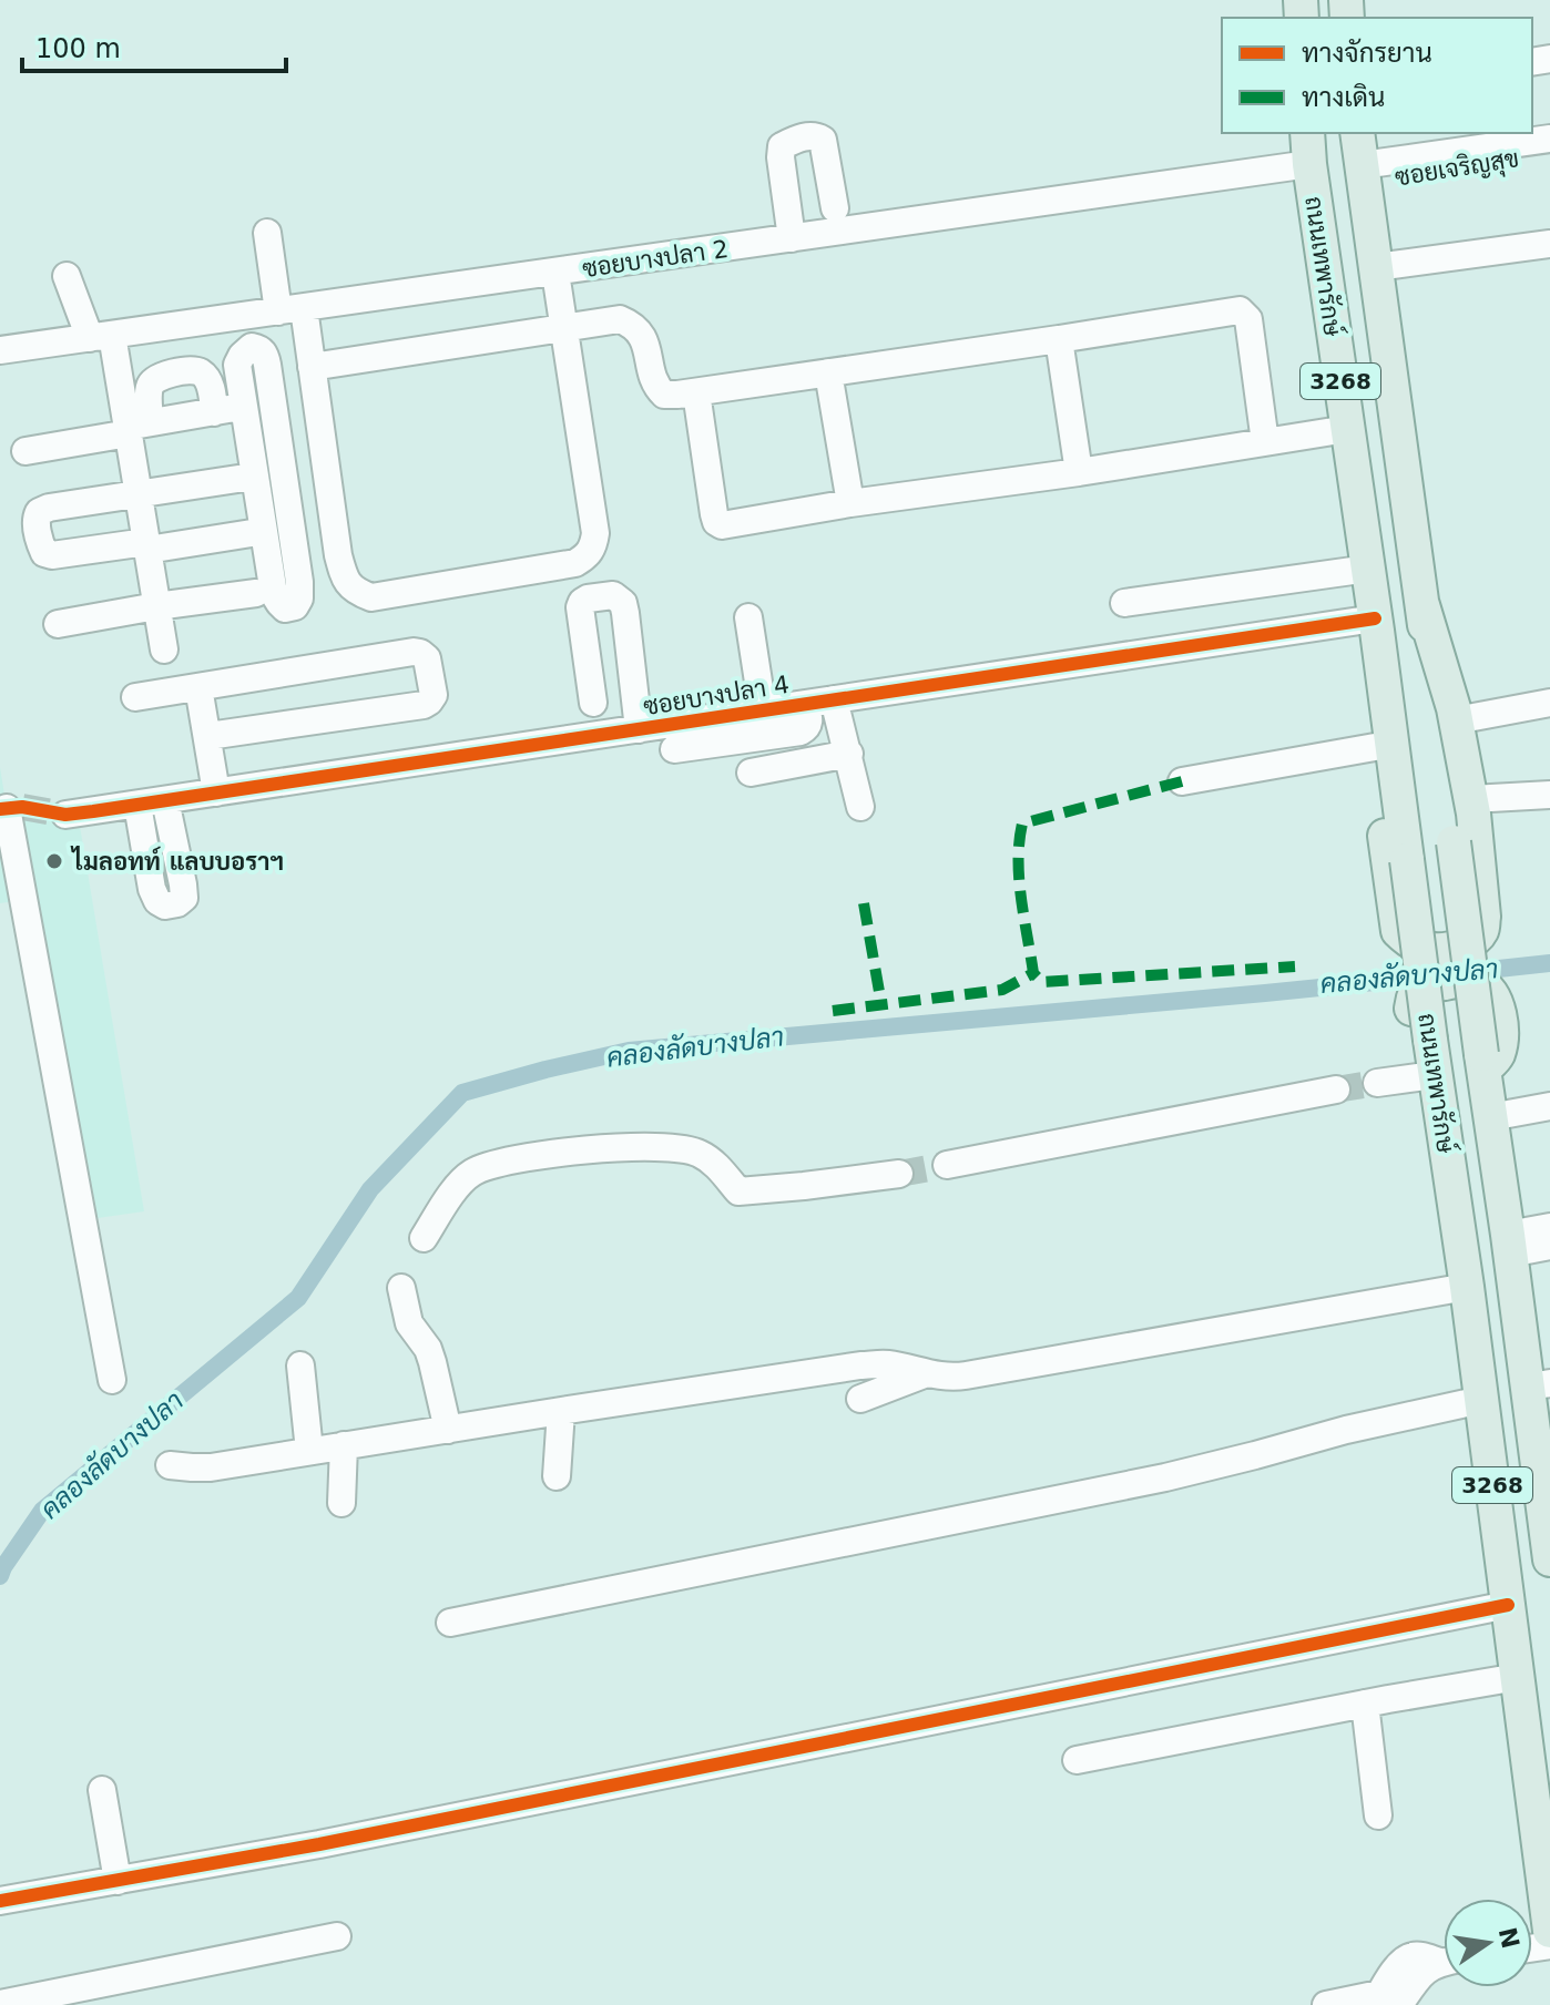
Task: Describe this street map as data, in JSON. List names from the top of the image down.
{
  "streets": {
    "main road": ["ถนนเทพารักษ์", "3268"],
    "street": ["ซอยเจริญสุข", "ซอยบางปลา 2", "ซอยบางปลา 4"]
  },
  "crossings": [
    ["ซอยเจริญสุข", "ถนนเทพารักษ์"],
    ["ซอยบางปลา 2", "ถนนเทพารักษ์"],
    ["ถนนเทพารักษ์", "ซอยบางปลา 4"]
  ],
  "water": ["คลองลัดบางปลา"],
  "places": ["ไมลอทท์ แลบบอราฯ"],
  "legend": ["ทางจักรยาน", "ทางเดิน"],
  "scale_bar": "100 m",
  "north": "right"
}
